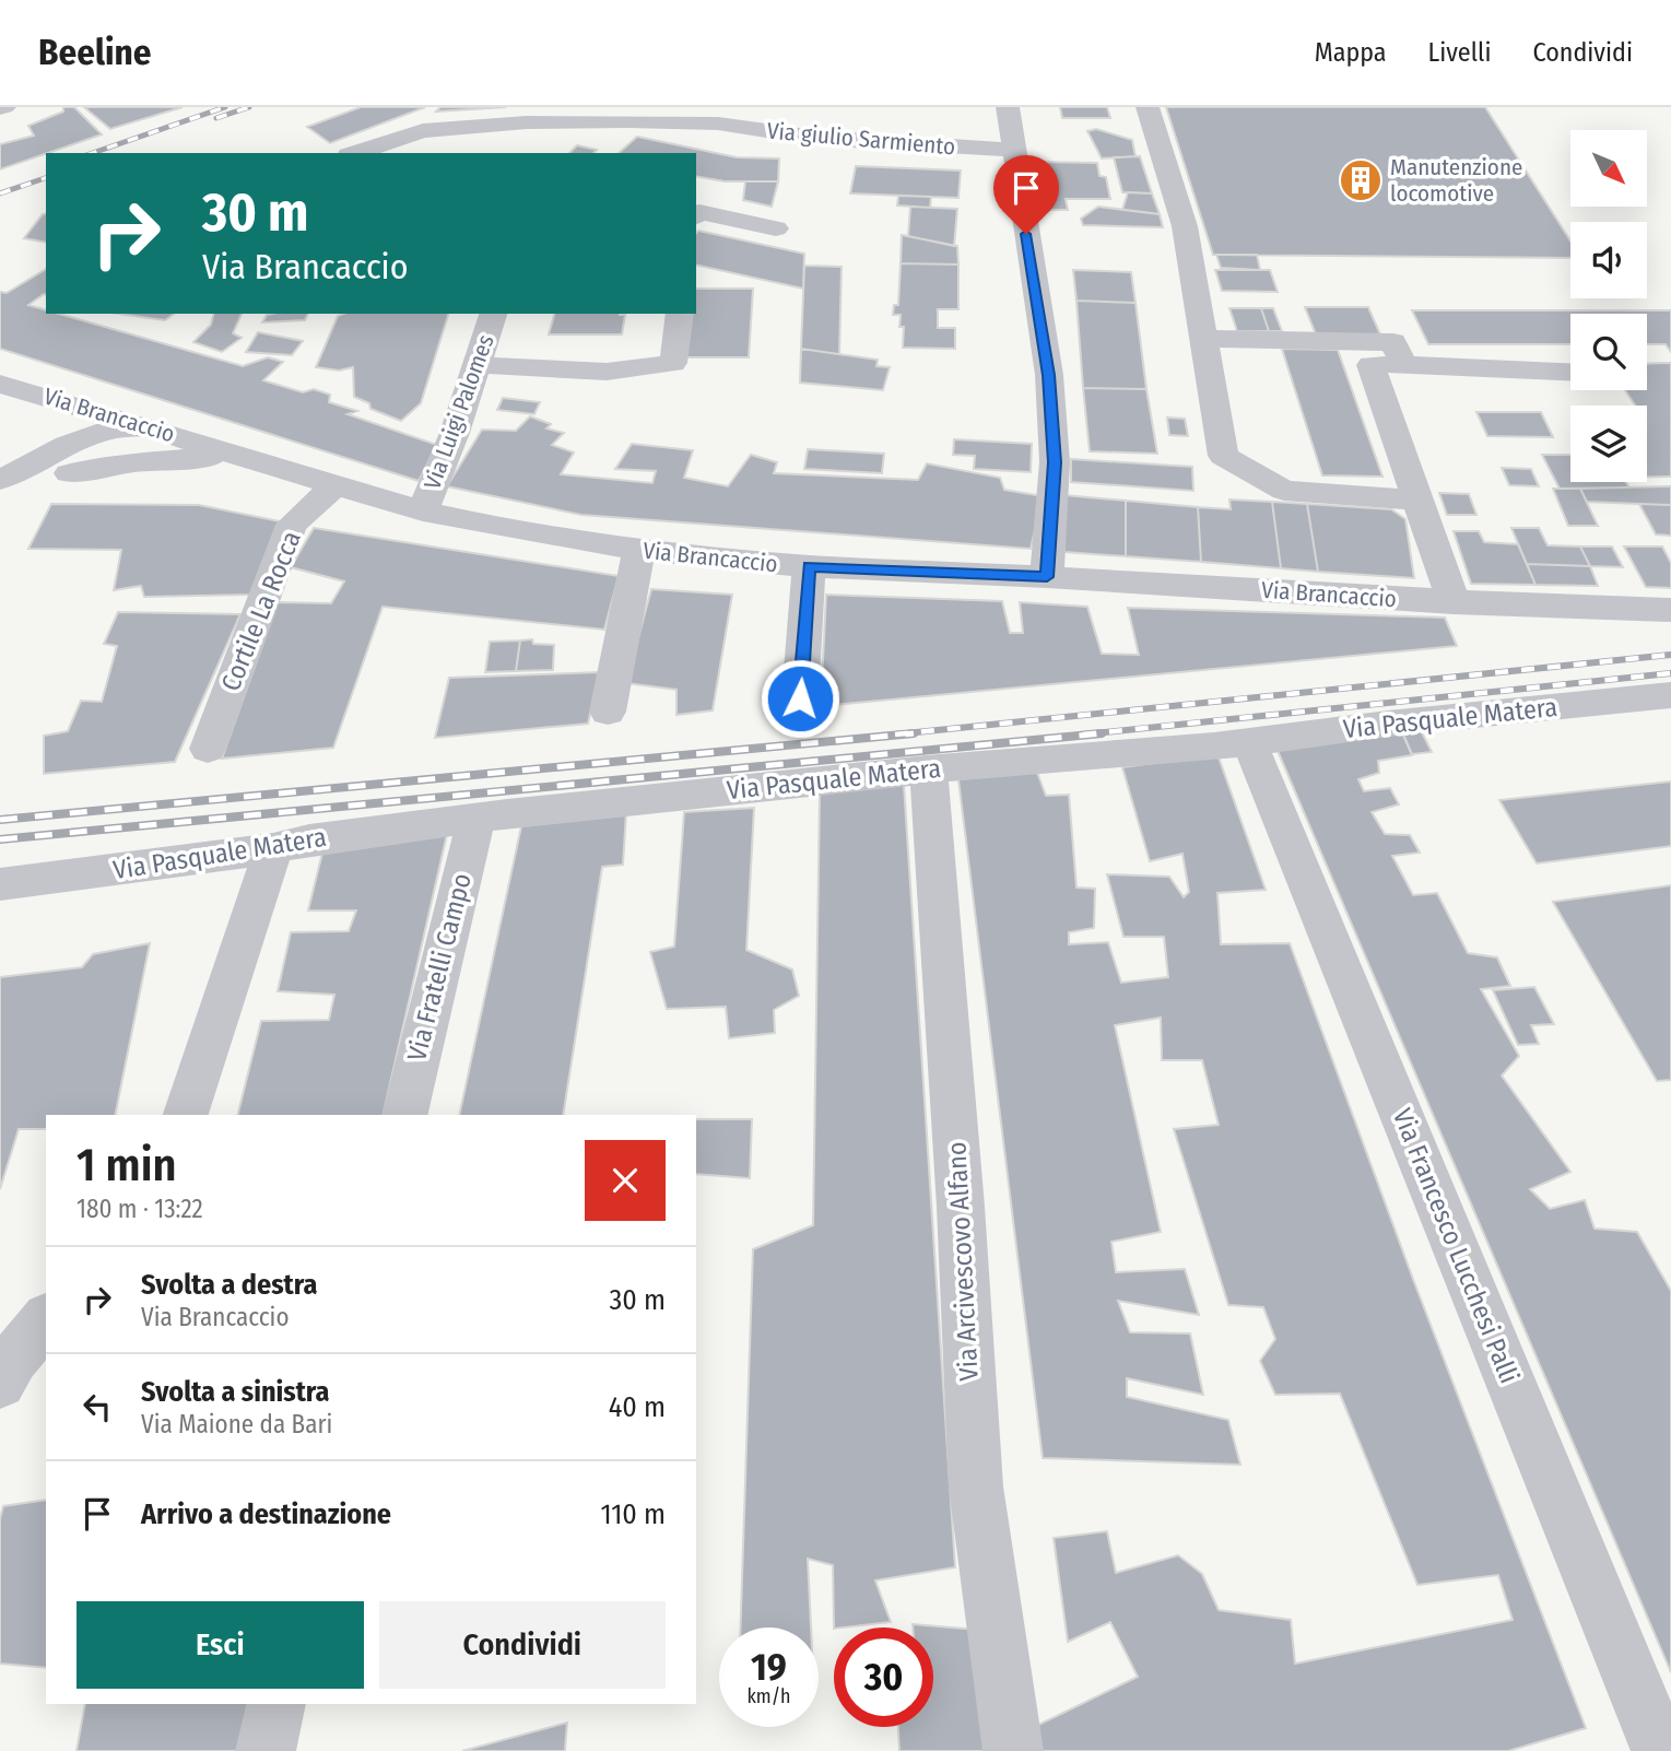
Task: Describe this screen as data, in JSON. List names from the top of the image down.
{
  "streets": {
    "street": [
      "Via giulio Sarmiento",
      "Via Luigi Palomes",
      "Via Brancaccio",
      "Cortile La Rocca",
      "Via Pasquale Matera",
      "Via Fratelli Campo",
      "Via Francesco Lucchesi Palli",
      "Via Arcivescovo Alfano"
    ]
  },
  "crossings": [
    ["Via Luigi Palomes", "Via Brancaccio"],
    ["Via Brancaccio", "Cortile La Rocca"],
    ["Via Pasquale Matera", "Via Fratelli Campo"],
    ["Via Pasquale Matera", "Via Francesco Lucchesi Palli"],
    ["Via Pasquale Matera", "Via Arcivescovo Alfano"]
  ],
  "places": {
    "building": ["Manutenzione locomotive"]
  },
  "north": "bottom right",
  "page": {
    "header": "Beeline",
    "nav": ["Mappa", "Livelli", "Condividi"],
    "turn": ["30 m", "Via Brancaccio"],
    "heading": ["1 min", "180 m · 13:22"],
    "list": [
      {
        "name": "Svolta a destra",
        "note": "Via Brancaccio",
        "value": "30 m"
      },
      {
        "name": "Svolta a sinistra",
        "note": "Via Maione da Bari",
        "value": "40 m"
      },
      {
        "name": "Arrivo a destinazione",
        "value": "110 m"
      }
    ],
    "buttons": ["Esci", "Condividi"],
    "speed": "19 km/h",
    "limit": "30"
  }
}
